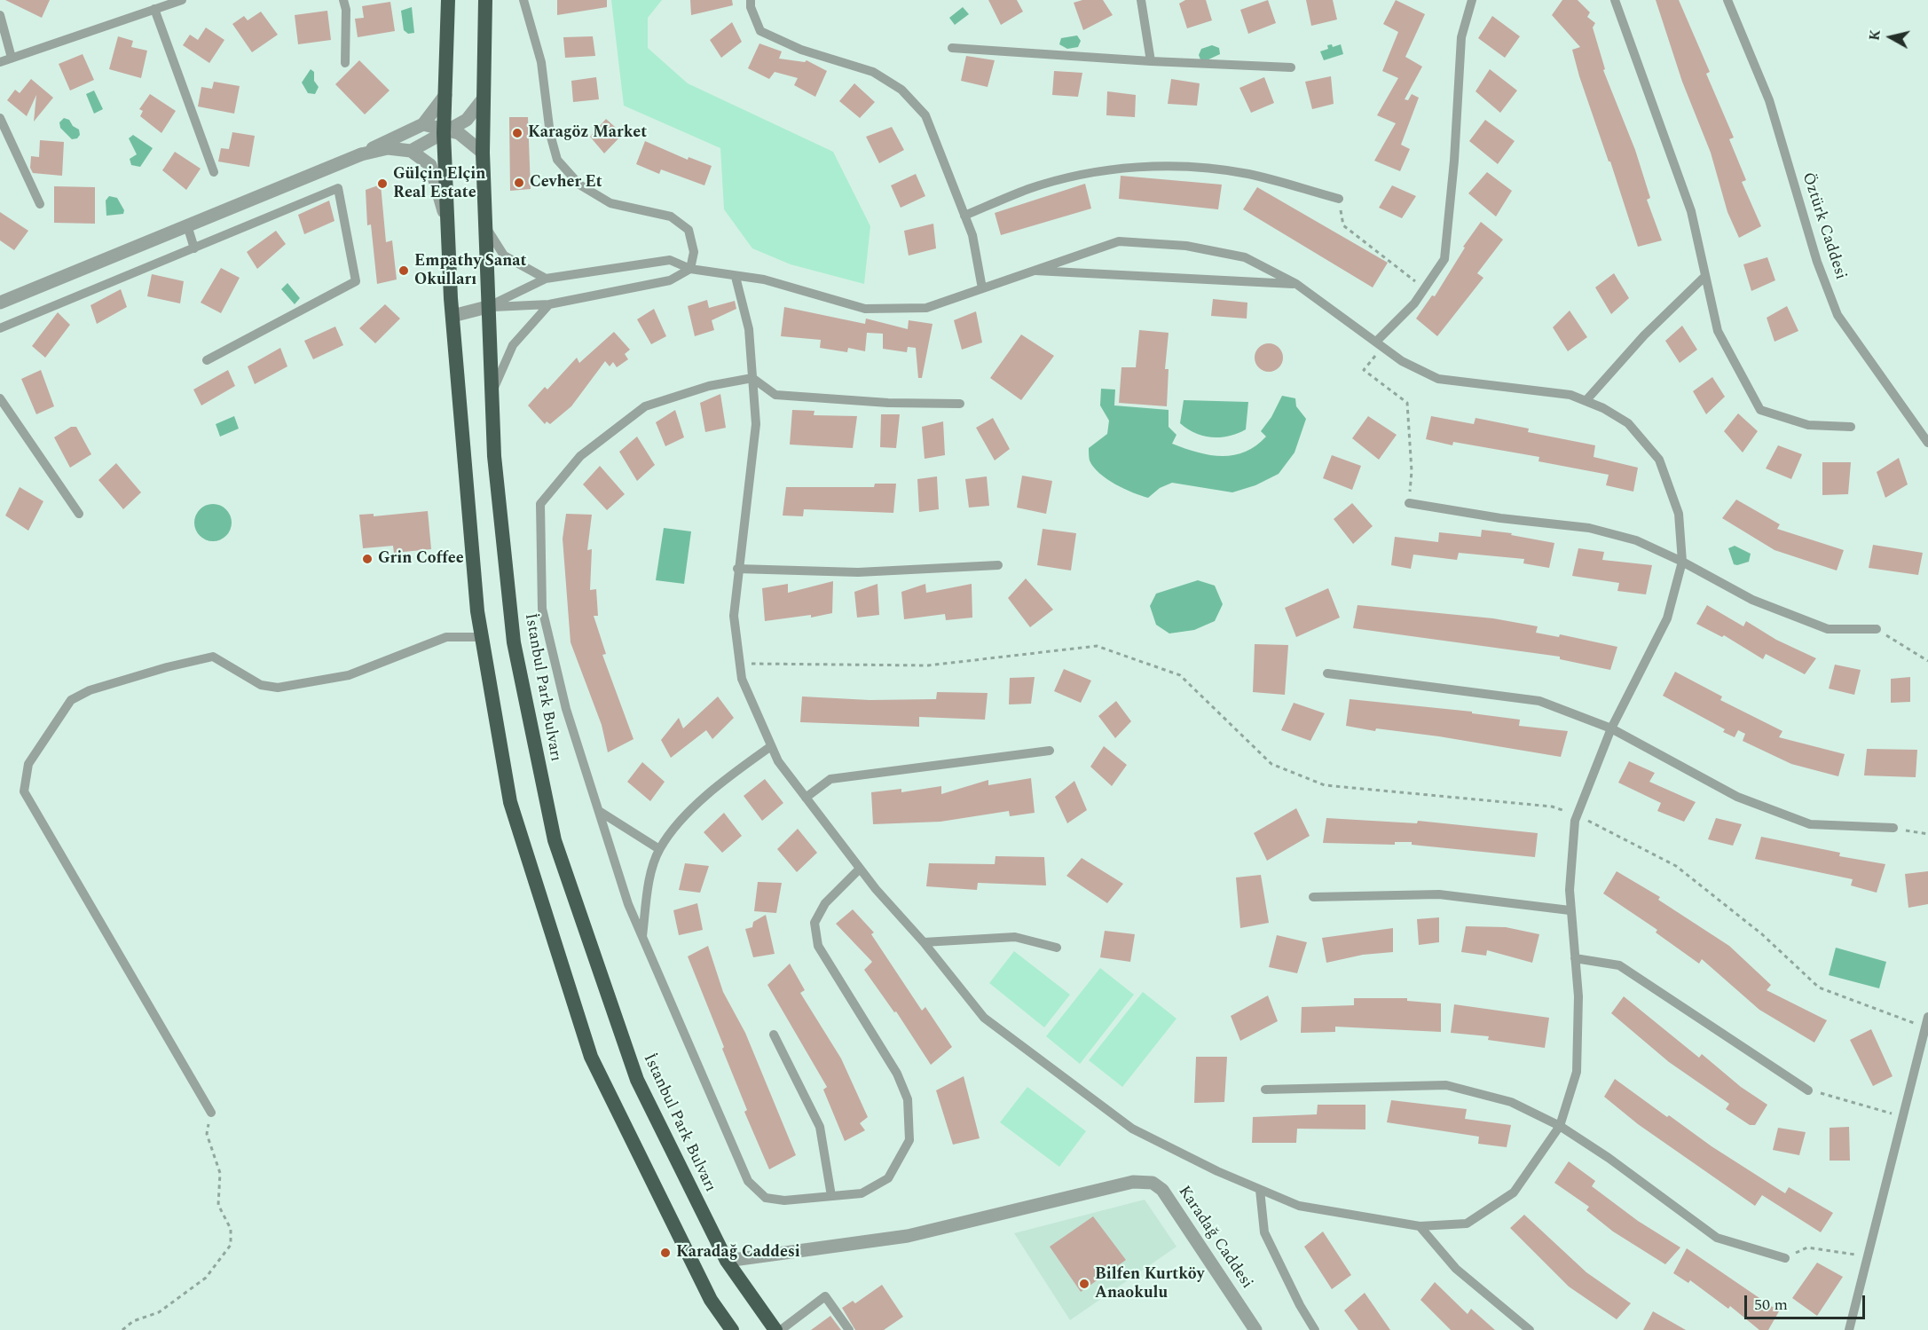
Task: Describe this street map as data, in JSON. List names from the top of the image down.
{
  "streets": {
    "highway": ["İstanbul Park Bulvarı"],
    "street": ["Karadağ Caddesi"],
    "lane": ["Öztürk Caddesi"]
  },
  "crossings": [
    ["İstanbul Park Bulvarı", "Karadağ Caddesi"]
  ],
  "places": [
    "Karagöz Market",
    "Cevher Et",
    "Gülçin Elçin Real Estate",
    "Empathy Sanat Okulları",
    "Grin Coffee",
    "Karadağ Caddesi",
    "Bilfen Kurtköy Anaokulu"
  ],
  "scale_bar": "50 m",
  "north": "left"
}
